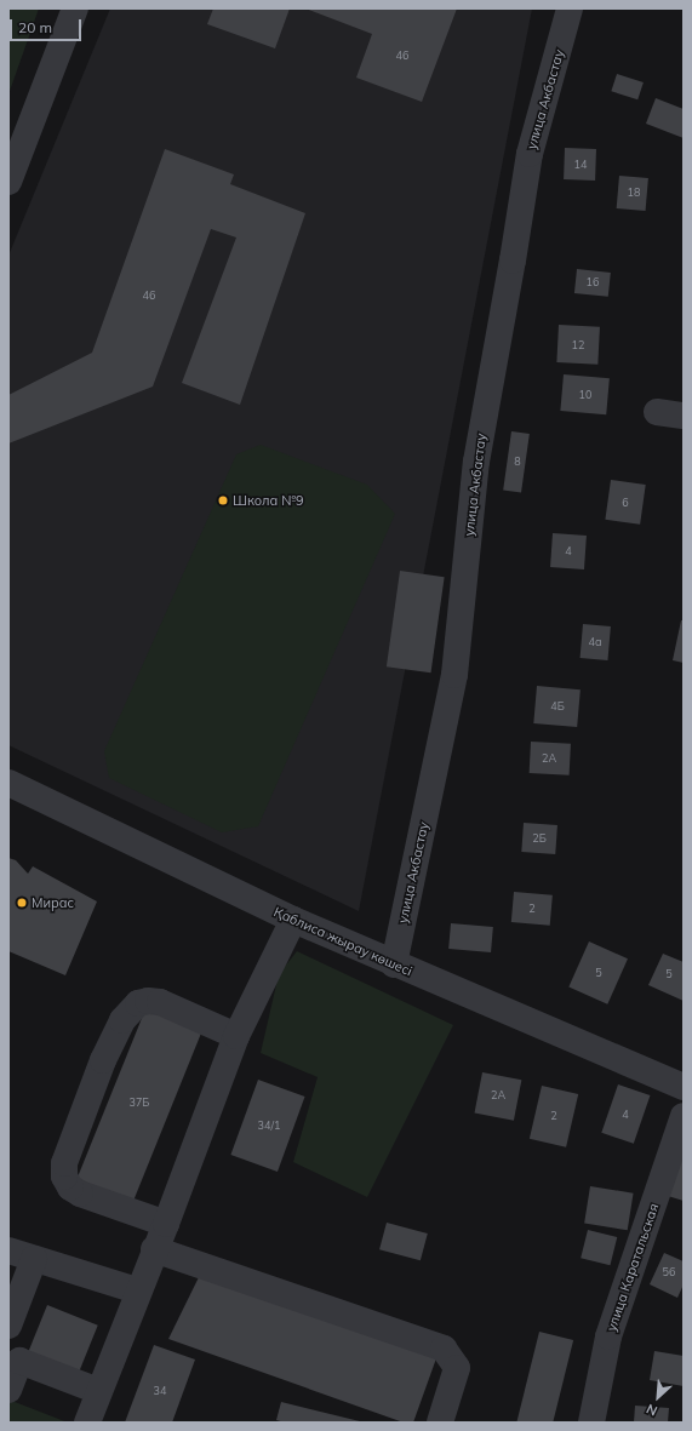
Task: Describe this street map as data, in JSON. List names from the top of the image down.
{
  "streets": {
    "street": ["улица Акбастау", "Қаблиса жырау көшесі", "улица Каратальская"]
  },
  "crossings": [
    ["улица Акбастау", "Қаблиса жырау көшесі"]
  ],
  "places": ["Школа №9", "Мирас"],
  "house_numbers": [
    "46",
    "14",
    "18",
    "16",
    "46",
    "12",
    "10",
    "8",
    "6",
    "4",
    "4а",
    "4Б",
    "2А",
    "2Б",
    "2",
    "5",
    "5",
    "2А",
    "37Б",
    "4",
    "2",
    "34/1",
    "56",
    "34"
  ],
  "scale_bar": "20 m",
  "north": "bottom left"
}
